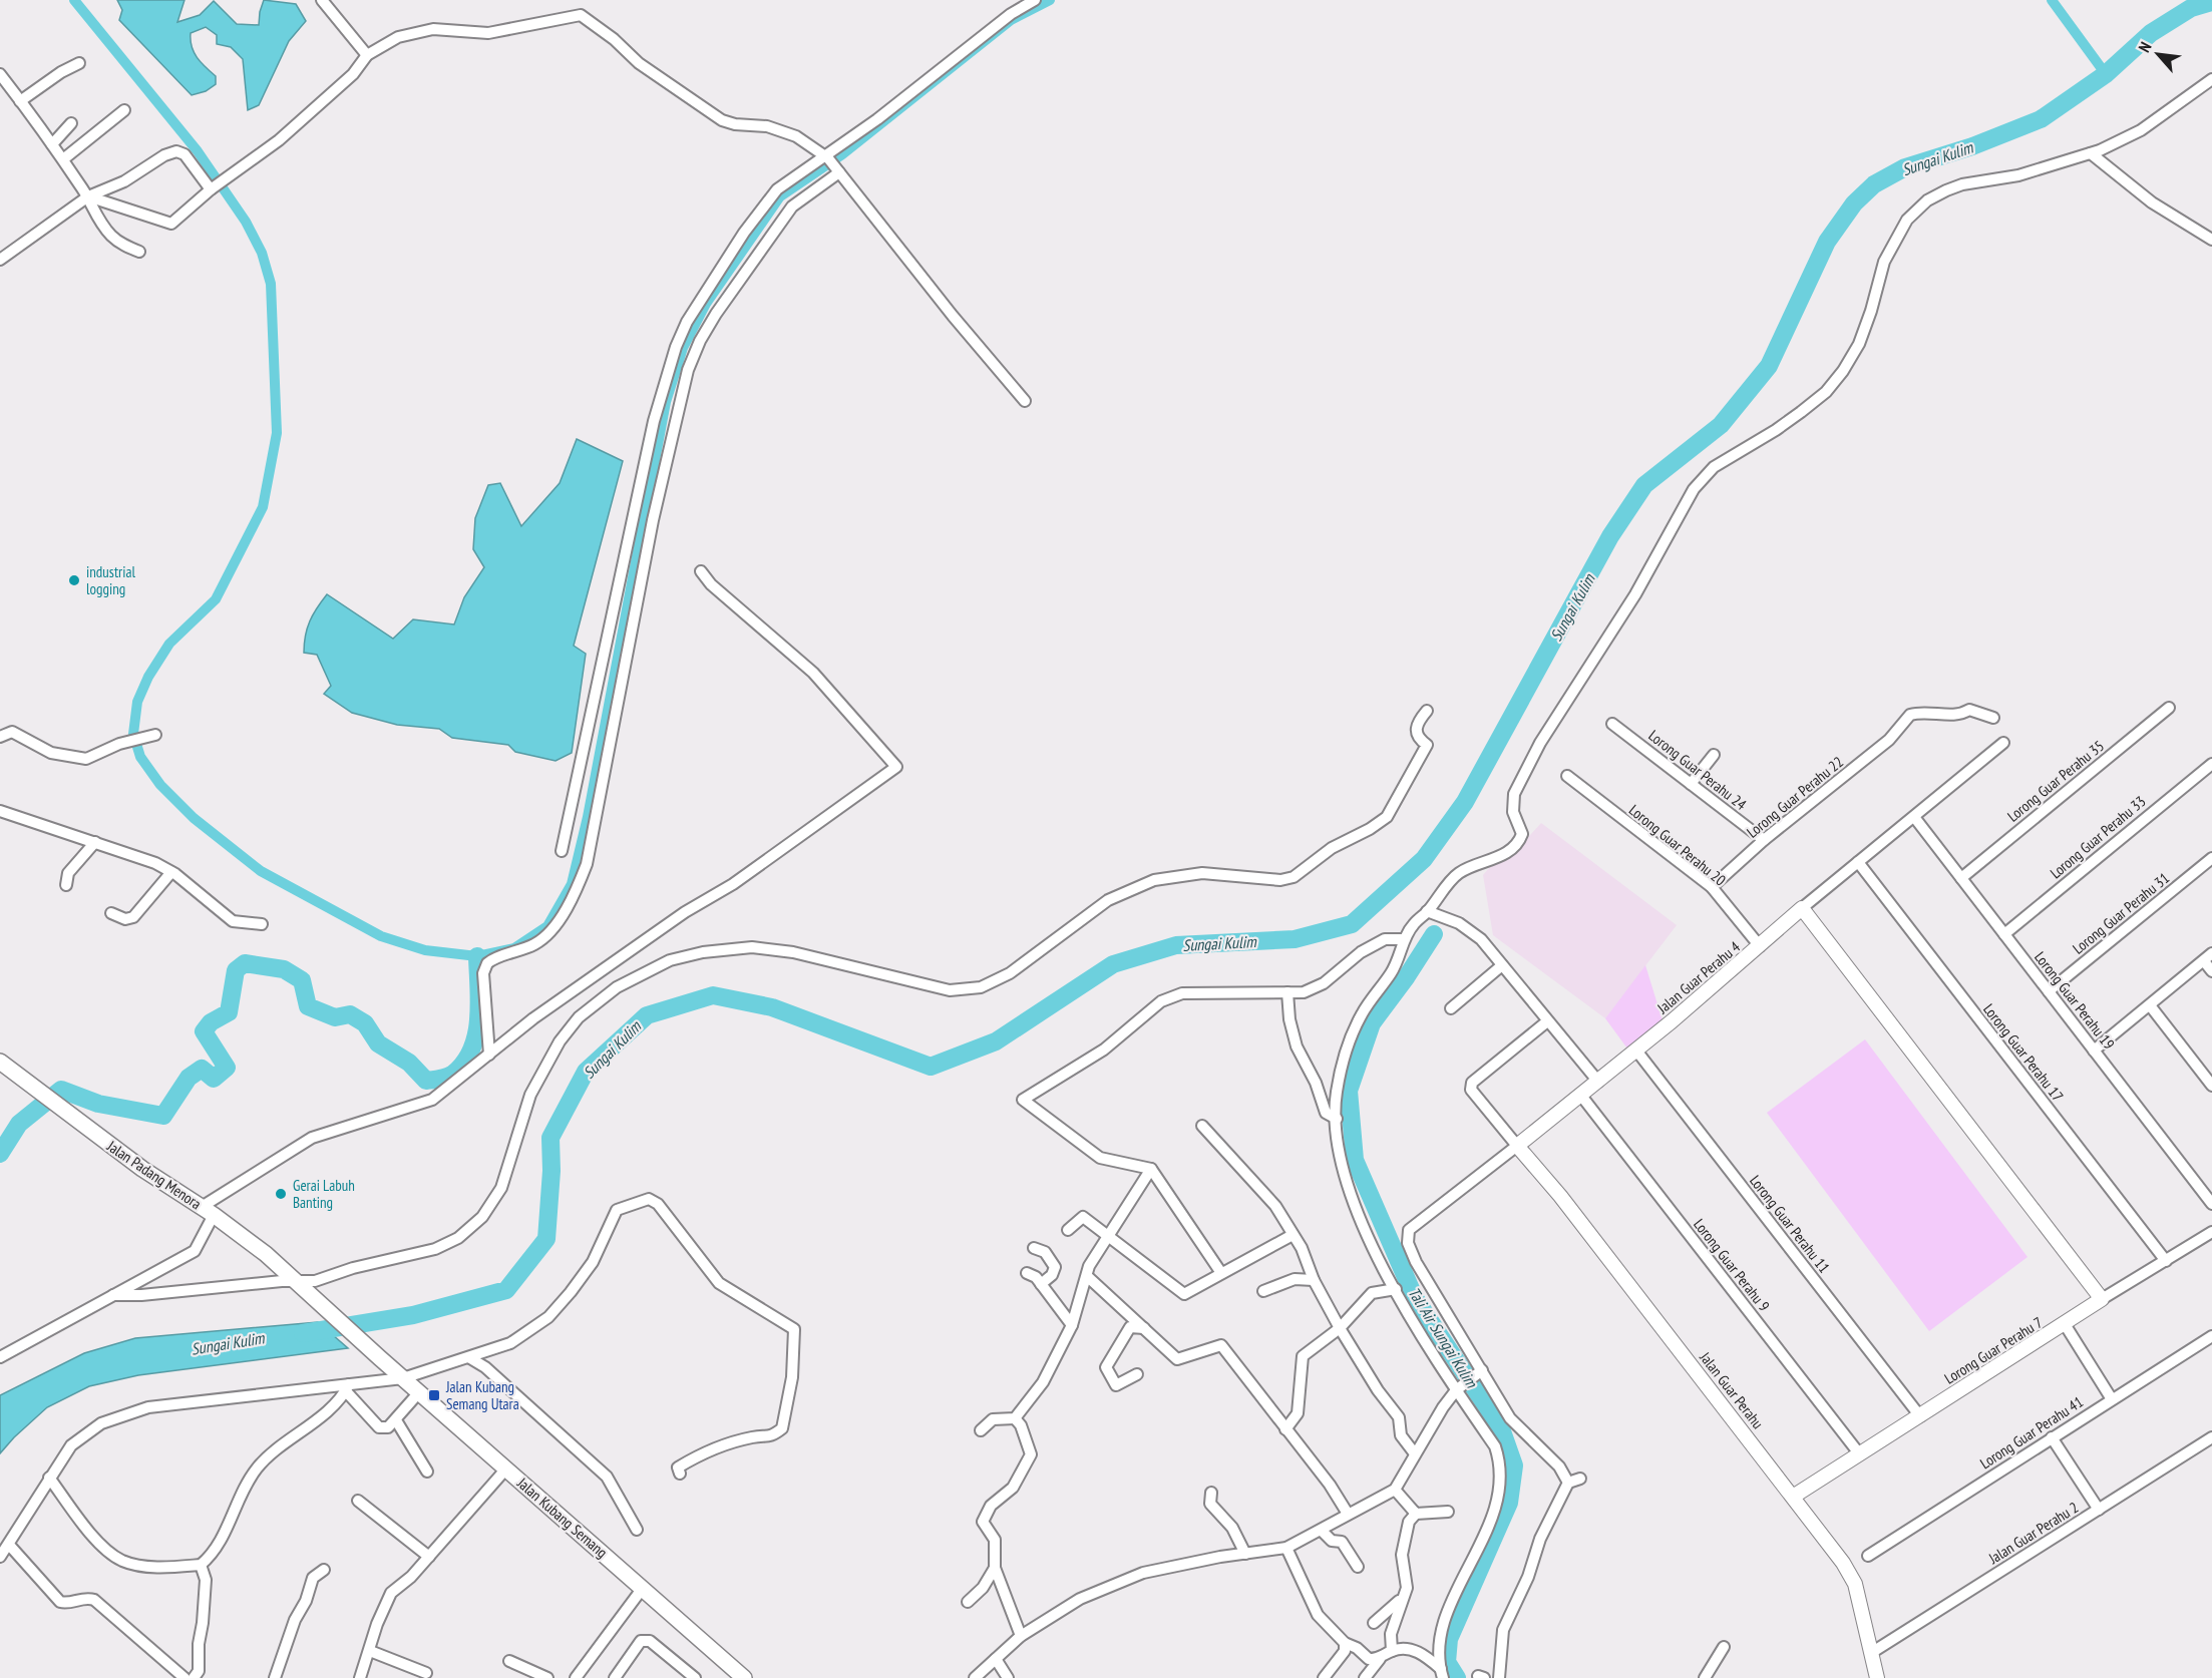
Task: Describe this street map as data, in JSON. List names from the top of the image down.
{
  "streets": {
    "main road": ["Jalan Padang Menora", "Jalan Kubang Semang"],
    "street": [
      "Lorong Guar Perahu 24",
      "Lorong Guar Perahu 35",
      "Lorong Guar Perahu 22",
      "Lorong Guar Perahu 33",
      "Lorong Guar Perahu 20",
      "Lorong Guar Perahu 31",
      "Jalan Guar Perahu 4",
      "Lorong Guar Perahu 19",
      "Lorong Guar Perahu 17",
      "Lorong Guar Perahu 11",
      "Lorong Guar Perahu 9",
      "Lorong Guar Perahu 7",
      "Jalan Guar Perahu",
      "Lorong Guar Perahu 41",
      "Jalan Guar Perahu 2"
    ]
  },
  "crossings": [
    ["Lorong Guar Perahu 24", "Lorong Guar Perahu 22"],
    ["Lorong Guar Perahu 35", "Lorong Guar Perahu 19"],
    ["Lorong Guar Perahu 22", "Lorong Guar Perahu 20"],
    ["Lorong Guar Perahu 33", "Lorong Guar Perahu 19"],
    ["Lorong Guar Perahu 20", "Jalan Guar Perahu 4"],
    ["Lorong Guar Perahu 31", "Lorong Guar Perahu 19"],
    ["Jalan Guar Perahu 4", "Lorong Guar Perahu 19"],
    ["Jalan Guar Perahu 4", "Lorong Guar Perahu 17"],
    ["Jalan Guar Perahu 4", "Lorong Guar Perahu 11"],
    ["Jalan Guar Perahu 4", "Lorong Guar Perahu 9"],
    ["Jalan Guar Perahu 4", "Jalan Guar Perahu"],
    ["Lorong Guar Perahu 17", "Lorong Guar Perahu 7"],
    ["Jalan Padang Menora", "Jalan Kubang Semang"],
    ["Lorong Guar Perahu 11", "Lorong Guar Perahu 7"],
    ["Lorong Guar Perahu 9", "Lorong Guar Perahu 7"],
    ["Lorong Guar Perahu 7", "Jalan Guar Perahu"],
    ["Jalan Guar Perahu", "Jalan Guar Perahu 2"]
  ],
  "water": ["Sungai Kulim", "Tali Air Sungai Kulim"],
  "places": {
    "other": ["industrial logging", "Gerai Labuh Banting"],
    "transit": ["Jalan Kubang Semang Utara"]
  },
  "north": "top left"
}
